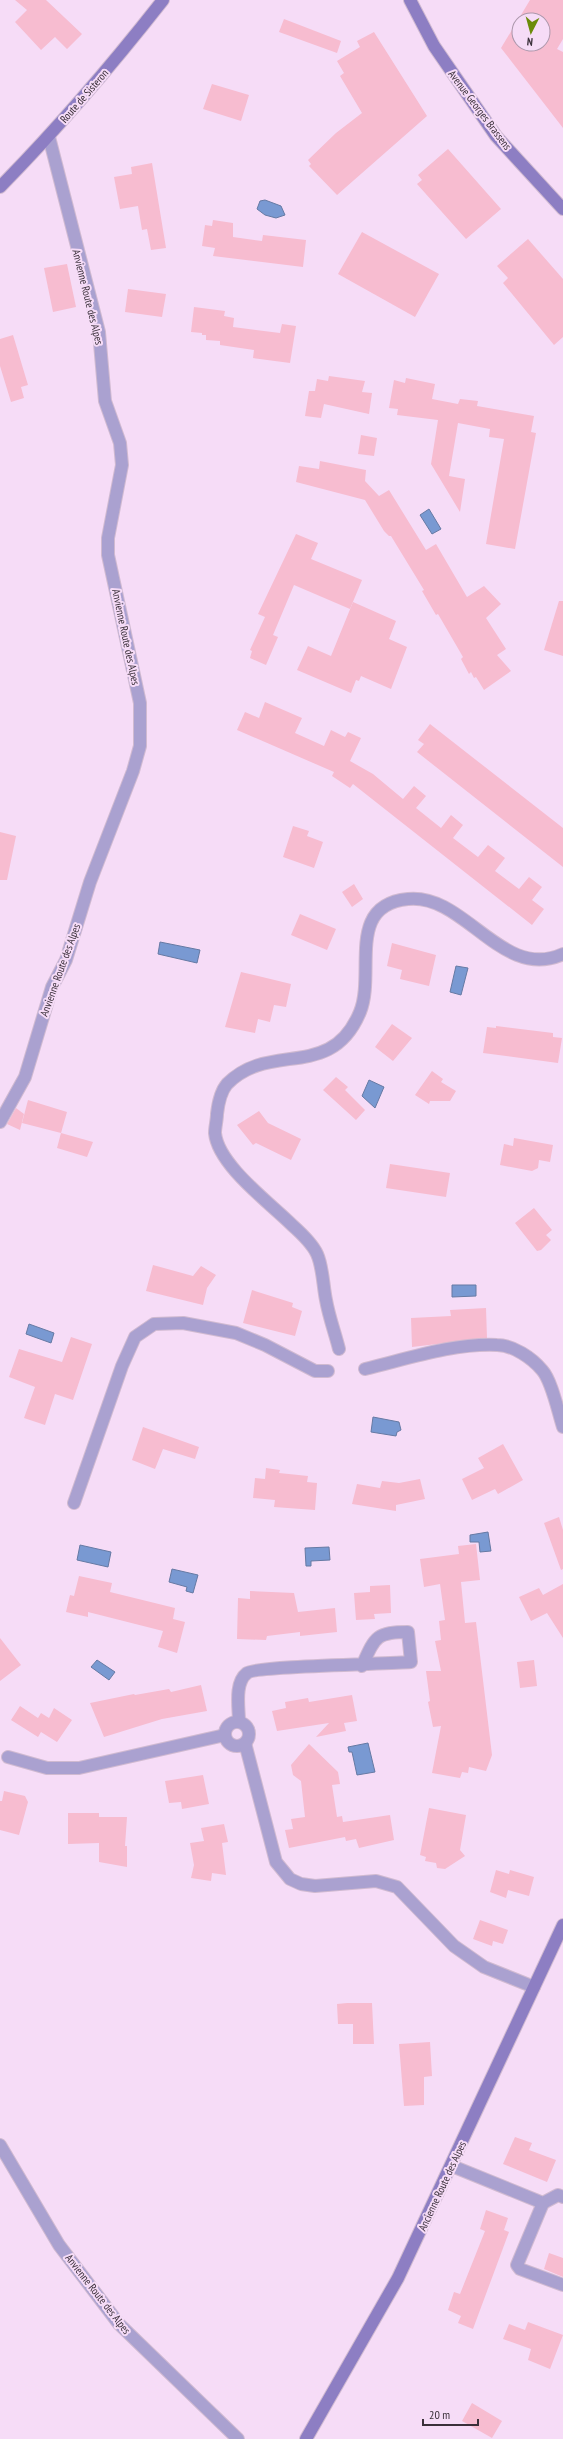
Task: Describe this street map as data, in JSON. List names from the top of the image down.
{
  "streets": {
    "main road": ["Route de Sisteron", "Avenue Georges Brassens", "Ancienne Route des Alpes"],
    "street": ["Anvienne Route des Alpes"]
  },
  "crossings": [
    ["Route de Sisteron", "Anvienne Route des Alpes"]
  ],
  "scale_bar": "20 m",
  "north": "bottom"
}
